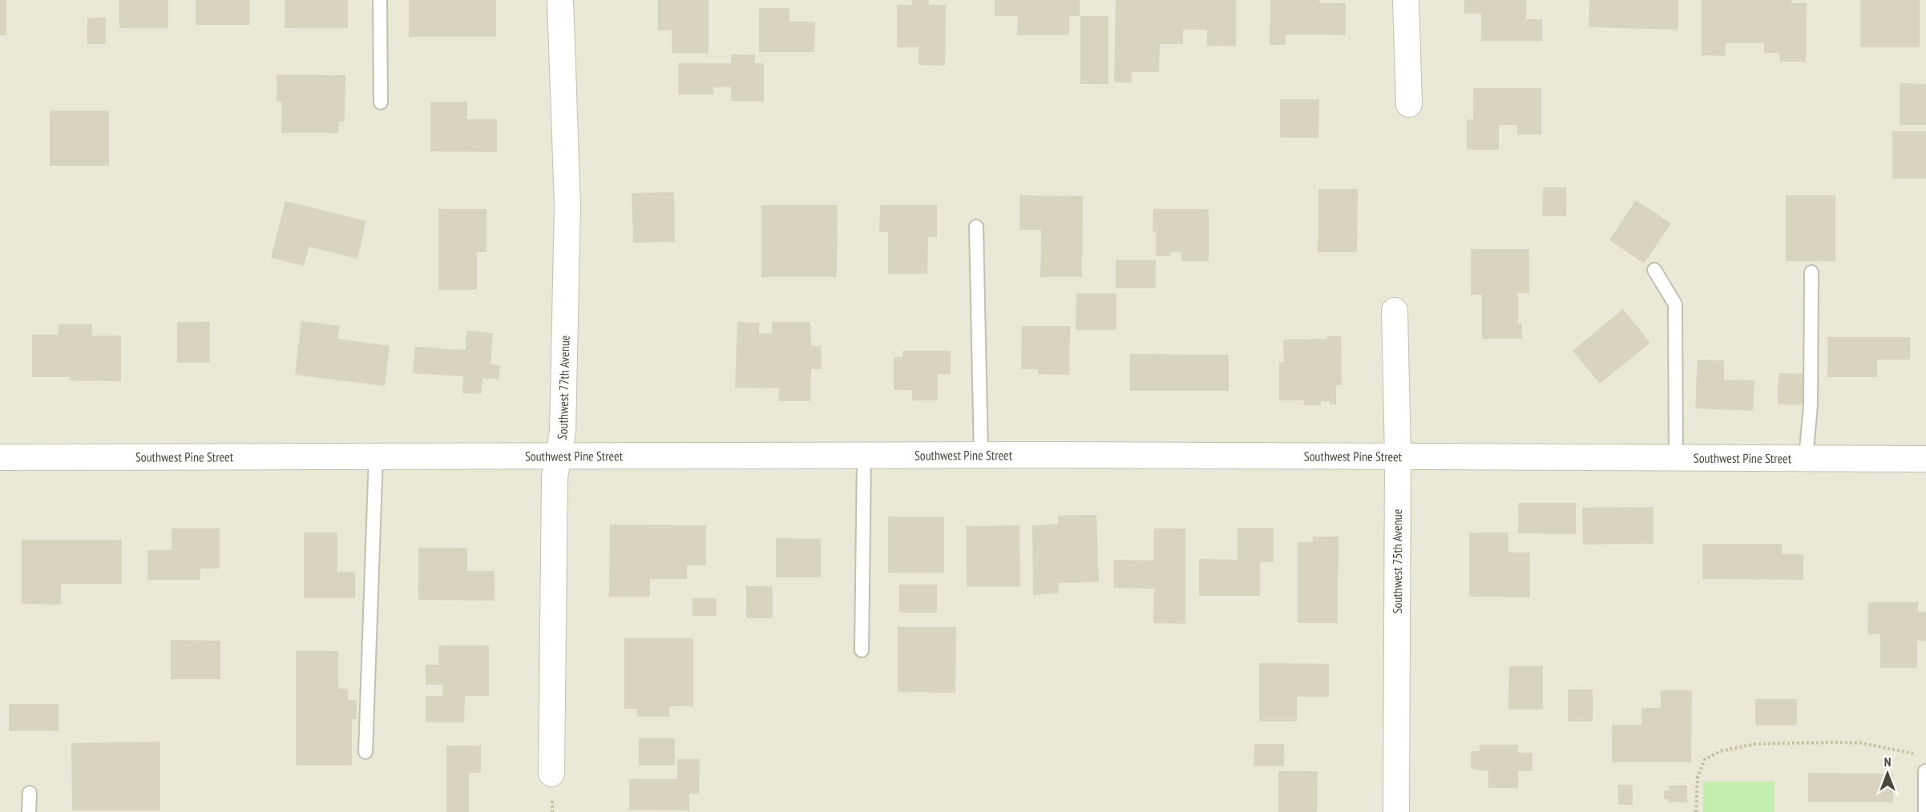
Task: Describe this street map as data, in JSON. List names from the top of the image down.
{
  "streets": {
    "street": ["Southwest 77th Avenue", "Southwest Pine Street", "Southwest 75th Avenue"]
  },
  "crossings": [
    ["Southwest 77th Avenue", "Southwest Pine Street"],
    ["Southwest Pine Street", "Southwest 75th Avenue"]
  ],
  "north": "top"
}
